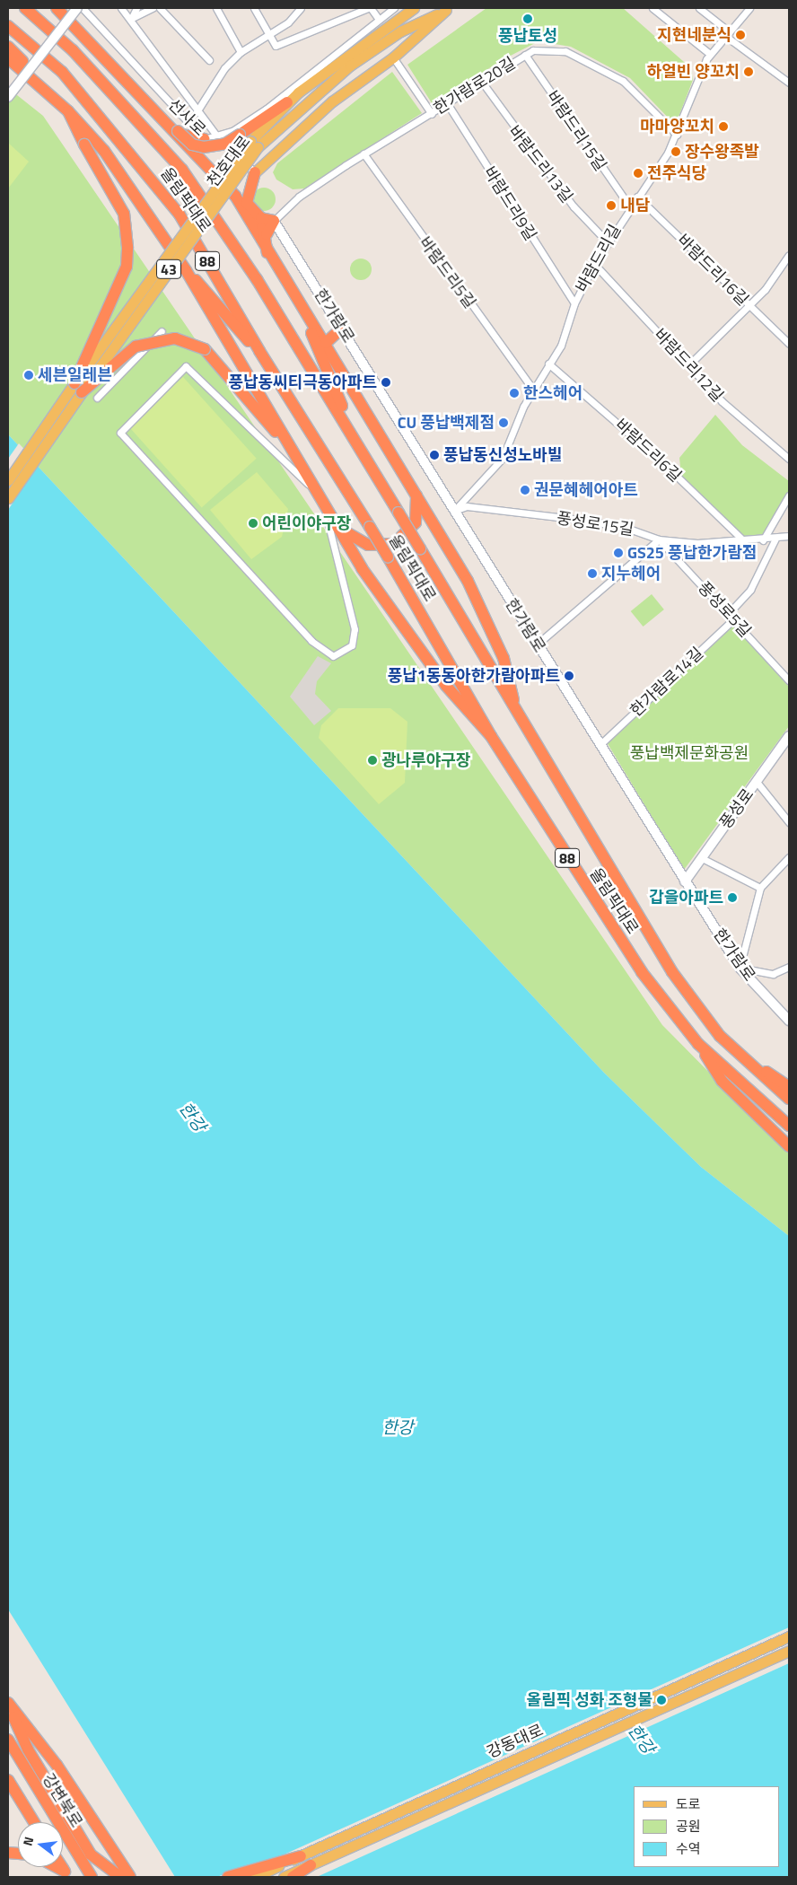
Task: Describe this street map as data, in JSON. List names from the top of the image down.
{
  "streets": {
    "highway": ["올림픽대로", "88", "강변북로"],
    "main road": ["천호대로", "43", "강동대로"],
    "street": [
      "한가람로20길",
      "선사로",
      "바람드리15길",
      "바람드리13길",
      "바람드리9길",
      "바람드리길",
      "바람드리16길",
      "바람드리5길",
      "한가람로",
      "바람드리12길",
      "바람드리6길",
      "풍성로15길",
      "풍성로5길",
      "한가람로14길",
      "풍성로"
    ]
  },
  "crossings": [
    ["한가람로20길", "바람드리15길"],
    ["한가람로20길", "바람드리13길"],
    ["한가람로20길", "바람드리9길"],
    ["한가람로20길", "바람드리길"],
    ["한가람로20길", "바람드리5길"],
    ["한가람로20길", "한가람로"],
    ["바람드리15길", "바람드리길"],
    ["바람드리13길", "바람드리길"],
    ["바람드리9길", "바람드리길"],
    ["바람드리길", "바람드리16길"],
    ["바람드리길", "바람드리5길"],
    ["바람드리길", "한가람로"],
    ["바람드리길", "바람드리12길"],
    ["바람드리길", "바람드리6길"],
    ["바람드리길", "풍성로15길"],
    ["한가람로", "풍성로15길"],
    ["한가람로", "한가람로14길"],
    ["한가람로", "풍성로"],
    ["바람드리6길", "풍성로15길"],
    ["풍성로15길", "풍성로5길"],
    ["풍성로5길", "한가람로14길"]
  ],
  "water": ["한강"],
  "parks": ["풍납백제문화공원"],
  "places": [
    "풍납토성",
    "지현네분식",
    "하얼빈 양꼬치",
    "마마양꼬치",
    "장수왕족발",
    "전주식당",
    "내담",
    "세븐일레븐",
    "풍납동씨티극동아파트",
    "한스헤어",
    "CU 풍납백제점",
    "풍납동신성노바빌",
    "권문혜헤어아트",
    "어린이야구장",
    "GS25 풍납한가람점",
    "지누헤어",
    "풍납1동동아한가람아파트",
    "광나루야구장",
    "갑을아파트",
    "올림픽 성화 조형물"
  ],
  "legend": ["도로", "공원", "수역"],
  "north": "left"
}
